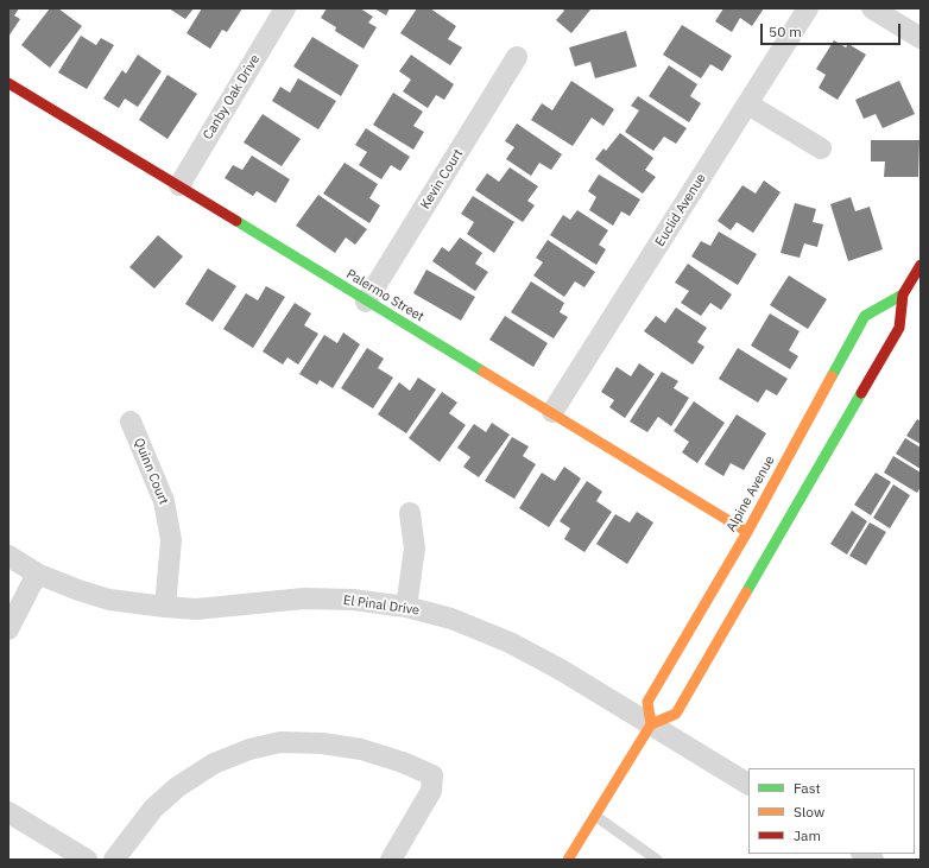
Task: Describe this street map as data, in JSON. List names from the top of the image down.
{
  "streets": {
    "street": [
      "Canby Oak Drive",
      "Kevin Court",
      "Euclid Avenue",
      "Palermo Street",
      "Quinn Court",
      "Alpine Avenue",
      "El Pinal Drive"
    ]
  },
  "crossings": [
    ["Canby Oak Drive", "Palermo Street"],
    ["Kevin Court", "Palermo Street"],
    ["Euclid Avenue", "Palermo Street"],
    ["Palermo Street", "Alpine Avenue"],
    ["Quinn Court", "El Pinal Drive"],
    ["Alpine Avenue", "El Pinal Drive"]
  ],
  "legend": ["Fast", "Slow", "Jam"],
  "scale_bar": "50 m"
}
